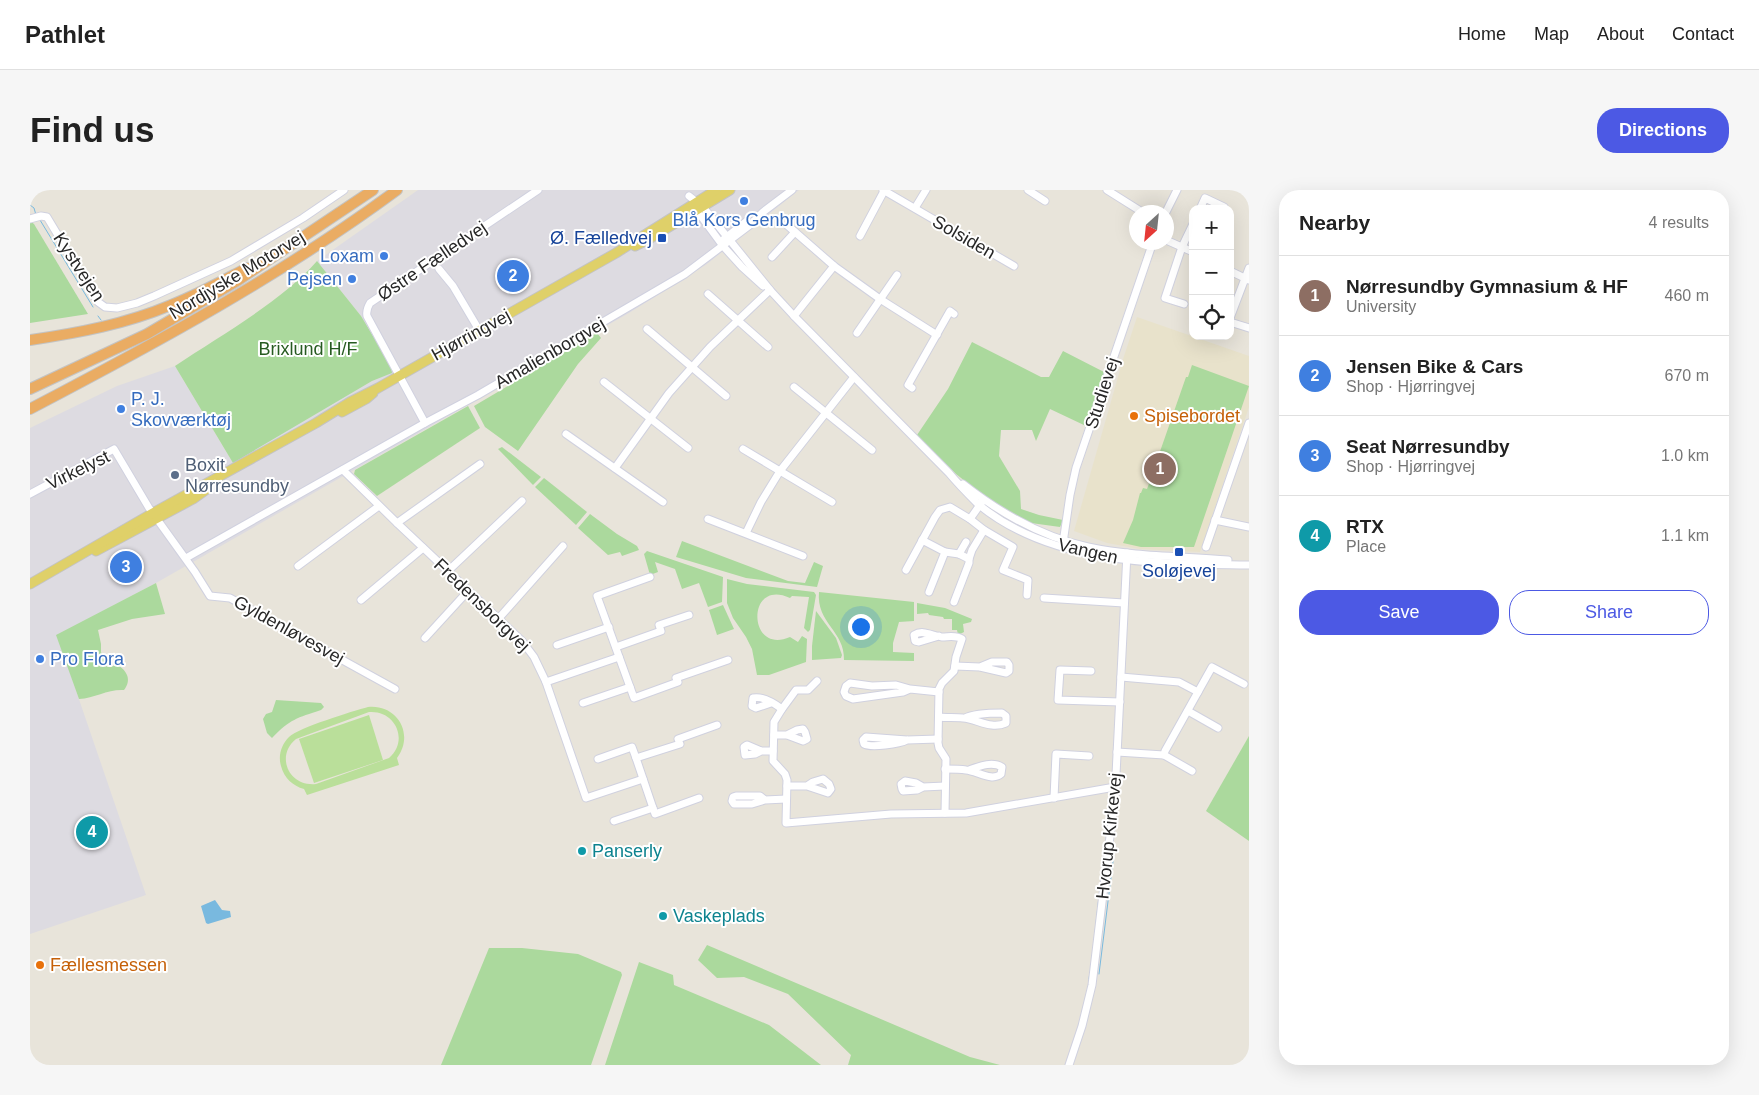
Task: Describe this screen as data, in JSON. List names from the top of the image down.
{
  "streets": {
    "highway": ["Nordjyske Motorvej"],
    "main road": ["Hjørringvej"],
    "street": [
      "Solsiden",
      "Østre Fælledvej",
      "Kystvejen",
      "Amalienborgvej",
      "Studievej",
      "Virkelyst",
      "Vangen",
      "Fredensborgvej",
      "Gyldenløvesvej",
      "Hvorup Kirkevej"
    ]
  },
  "crossings": [
    ["Østre Fælledvej", "Hjørringvej"],
    ["Hjørringvej", "Virkelyst"],
    ["Hjørringvej", "Vangen"],
    ["Hjørringvej", "Gyldenløvesvej"],
    ["Amalienborgvej", "Vangen"],
    ["Amalienborgvej", "Fredensborgvej"],
    ["Amalienborgvej", "Gyldenløvesvej"],
    ["Studievej", "Vangen"],
    ["Virkelyst", "Gyldenløvesvej"],
    ["Vangen", "Hvorup Kirkevej"]
  ],
  "parks": ["Brixlund H/F"],
  "places": {
    "other": [
      "Blå Kors Genbrug",
      "Loxam",
      "Pejsen",
      "P. J. Skovværktøj",
      "Spisebordet",
      "Boxit Nørresundby",
      "Pro Flora",
      "Panserly",
      "Vaskeplads",
      "Fællesmessen"
    ],
    "transit": ["Ø. Fælledvej", "Soløjevej"]
  },
  "north": "bottom left",
  "page": {
    "header": "Pathlet",
    "nav": [
      "Home",
      "Map",
      "About",
      "Contact"
    ],
    "buttons": [
      "Directions",
      ["Save", "Share"]
    ],
    "title": "Find us",
    "heading": ["Nearby", "4 results"],
    "map_buttons": ["+", "−"],
    "list": [
      {
        "mark": "1",
        "name": "Nørresundby Gymnasium & HF",
        "note": "University",
        "value": "460 m"
      },
      {
        "mark": "2",
        "name": "Jensen Bike & Cars",
        "note": "Shop · Hjørringvej",
        "value": "670 m"
      },
      {
        "mark": "3",
        "name": "Seat Nørresundby",
        "note": "Shop · Hjørringvej",
        "value": "1.0 km"
      },
      {
        "mark": "4",
        "name": "RTX",
        "note": "Place",
        "value": "1.1 km"
      }
    ],
    "pins": [
      "2",
      "1",
      "3",
      "4"
    ]
  }
}
